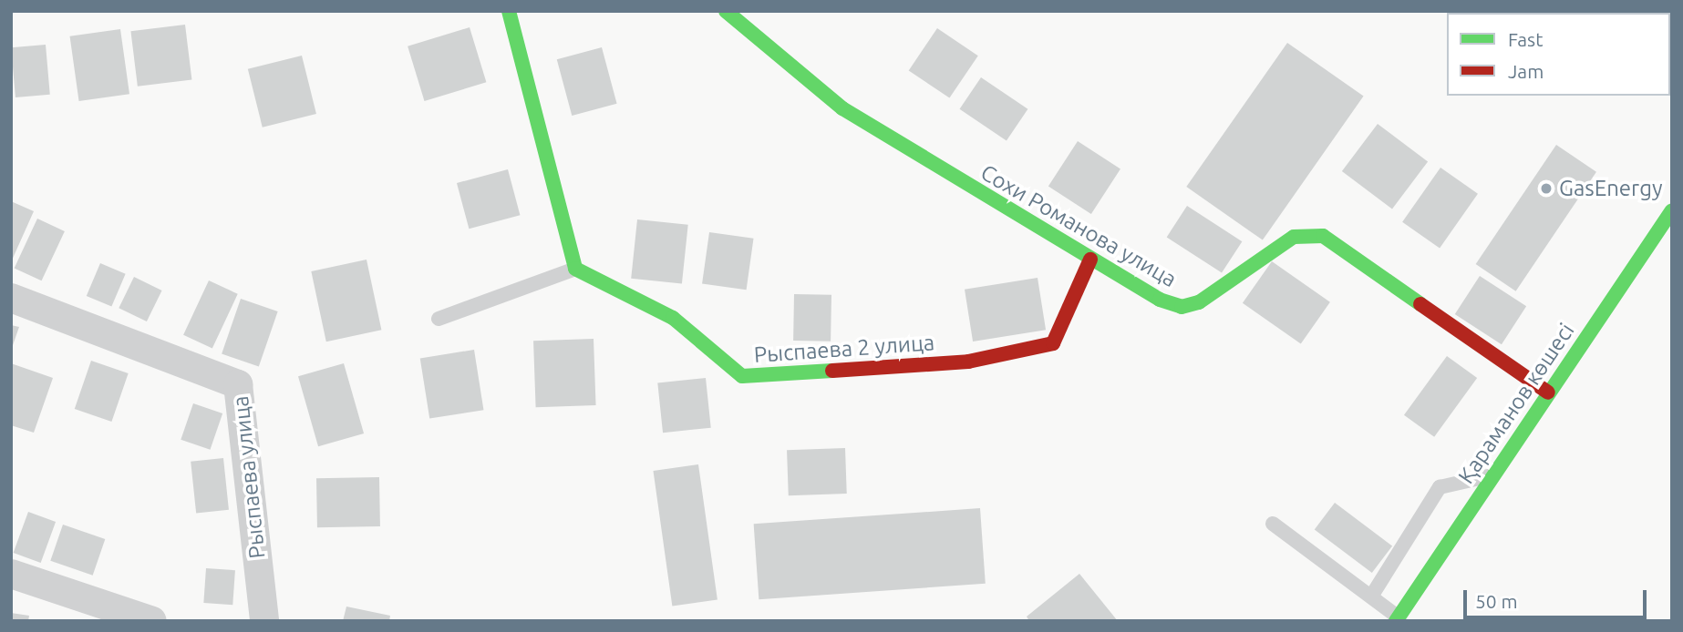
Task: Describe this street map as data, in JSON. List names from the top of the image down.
{
  "streets": {
    "street": [
      "Сохи Романова улица",
      "Рыспаева 2 улица",
      "Қараманов көшесі",
      "Рыспаева улица"
    ]
  },
  "crossings": [
    ["Сохи Романова улица", "Рыспаева 2 улица"],
    ["Сохи Романова улица", "Қараманов көшесі"]
  ],
  "places": ["GasEnergy"],
  "legend": ["Fast", "Jam"],
  "scale_bar": "50 m"
}
